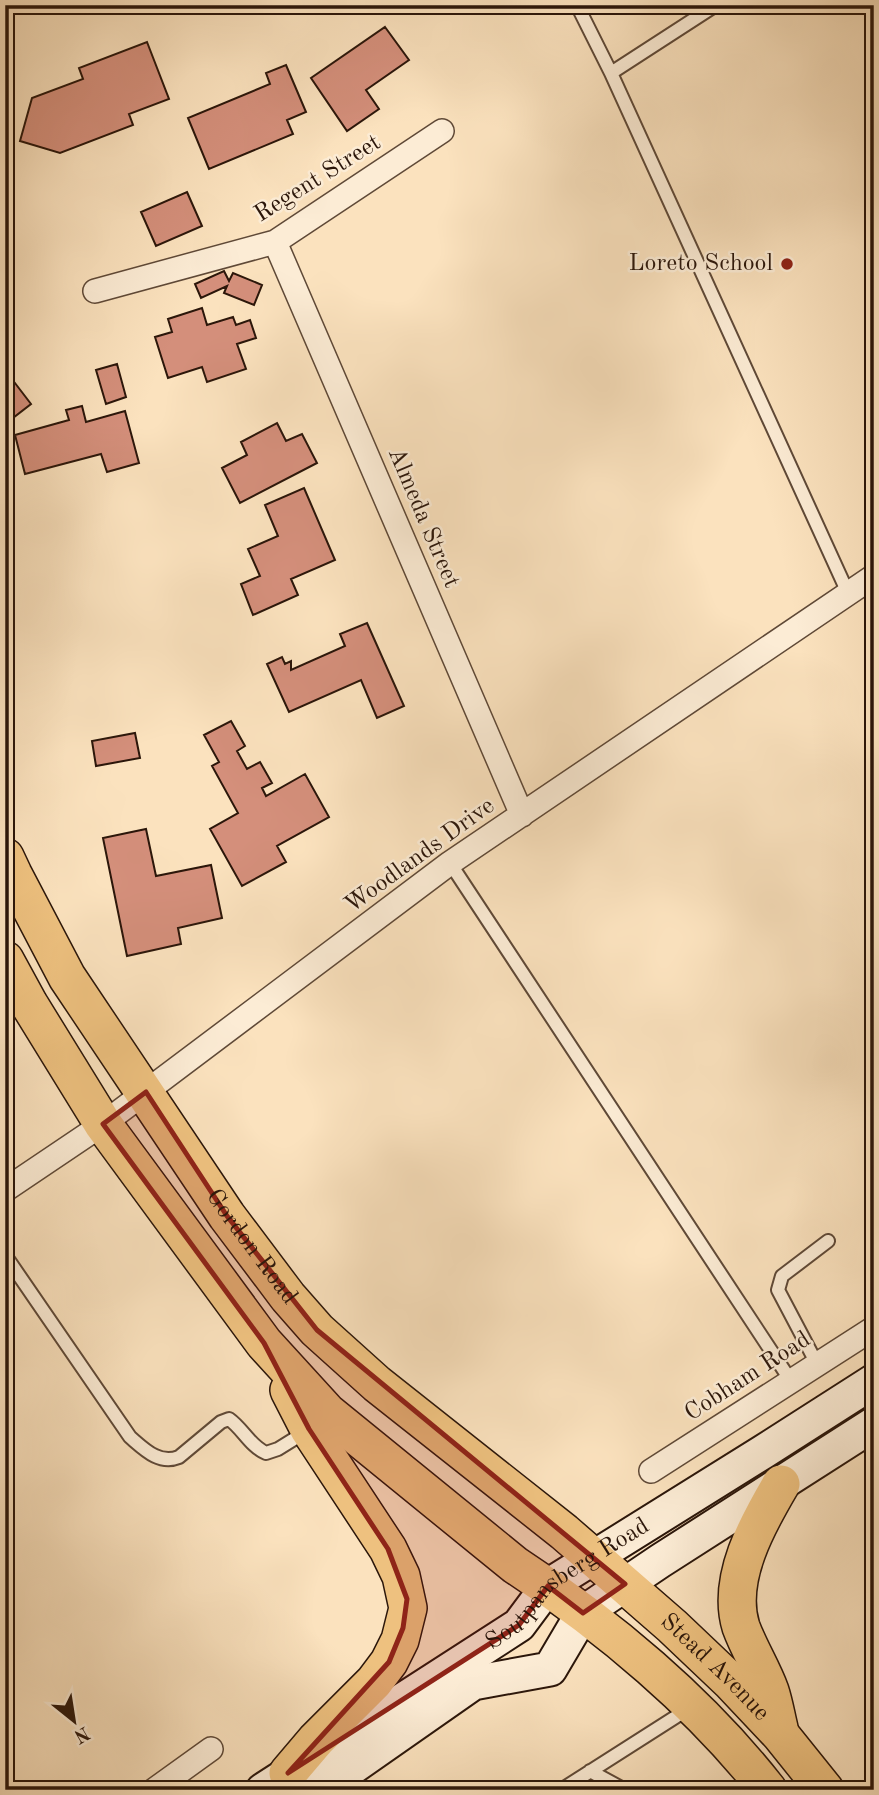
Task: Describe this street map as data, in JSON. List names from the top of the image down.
{
  "streets": {
    "main road": ["Gordon Road", "Soutpansberg Road", "Stead Avenue"],
    "street": [
      "Regent Street",
      "Almeda Street",
      "Woodlands Drive",
      "Cobham Road"
    ]
  },
  "crossings": [
    ["Regent Street", "Almeda Street"],
    ["Almeda Street", "Woodlands Drive"],
    ["Woodlands Drive", "Gordon Road"],
    ["Gordon Road", "Soutpansberg Road"],
    ["Gordon Road", "Stead Avenue"],
    ["Soutpansberg Road", "Stead Avenue"]
  ],
  "places": ["Loreto School"],
  "north": "bottom right"
}
